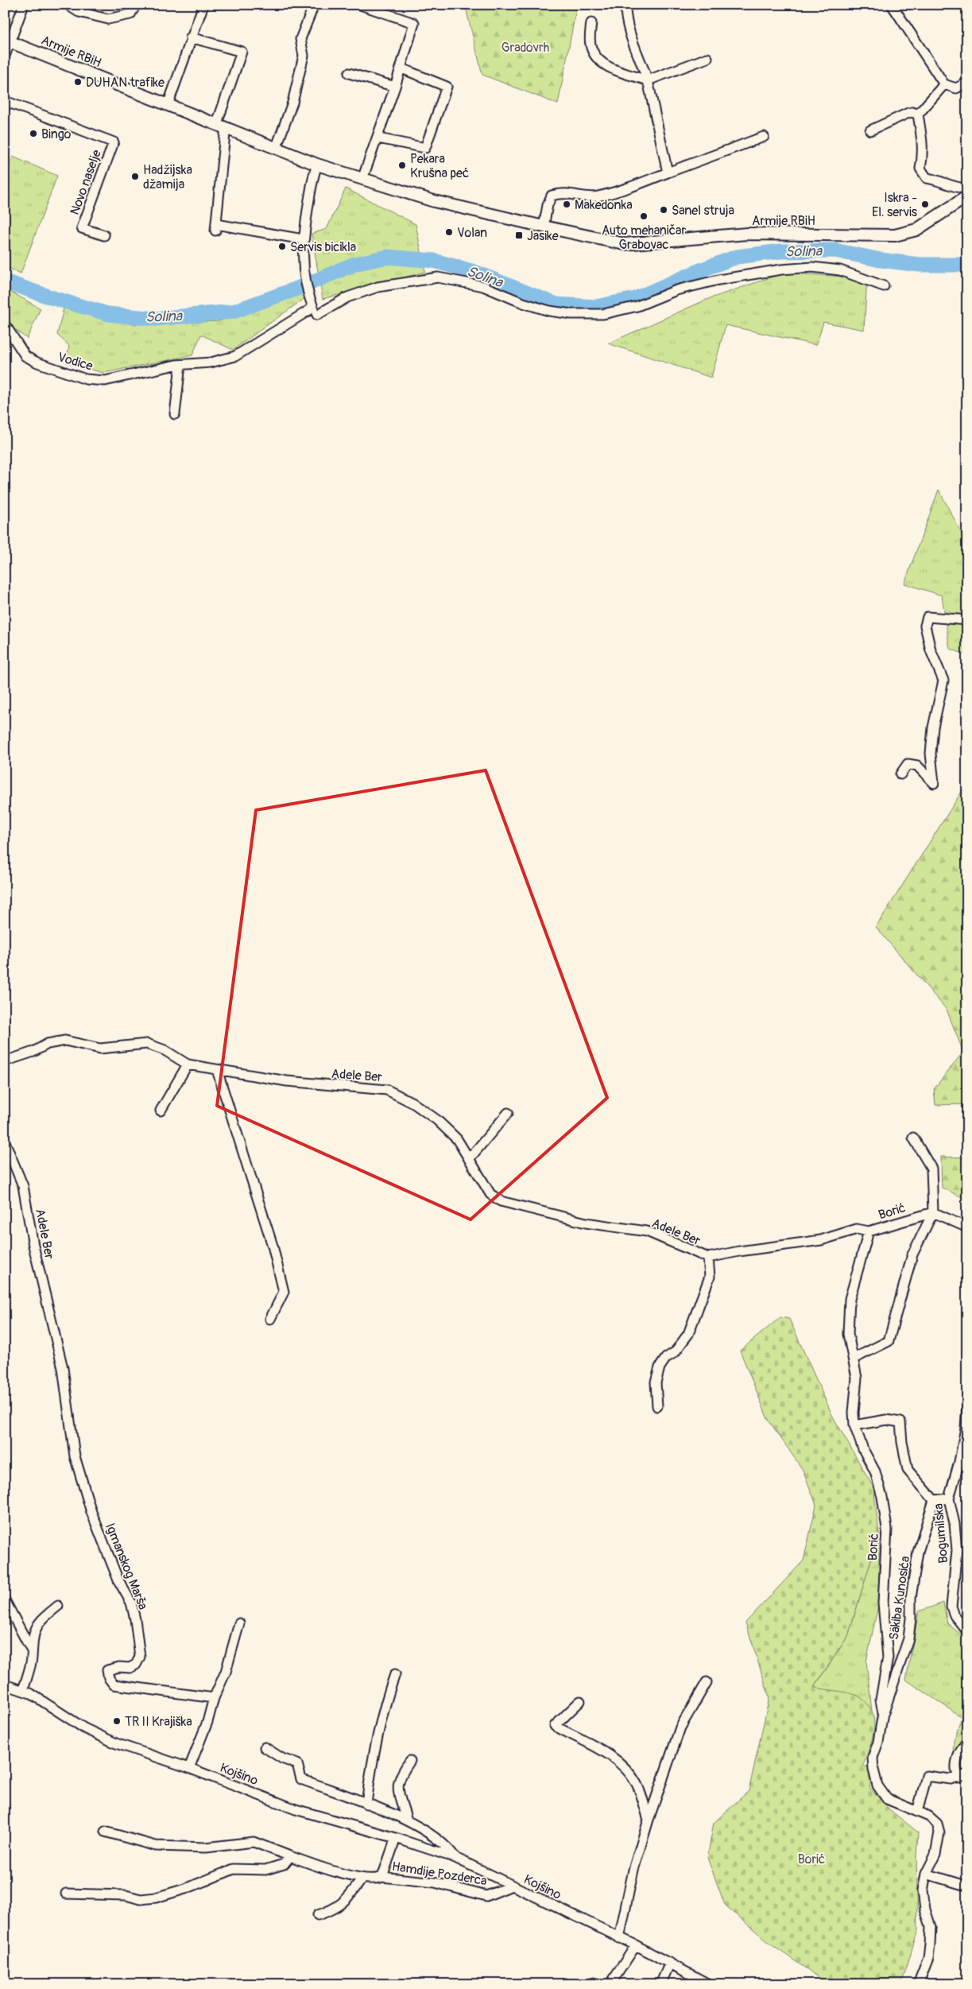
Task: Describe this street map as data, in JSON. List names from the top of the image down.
{
  "streets": {
    "main road": ["Armije RBiH"],
    "street": [
      "Novo naselje",
      "Vodice",
      "Adele Ber",
      "Borić",
      "Bogumilska",
      "Igmanskog Marša",
      "Sakiba Kunosića",
      "Kojšino",
      "Hamdije Pozderca"
    ]
  },
  "crossings": [
    ["Adele Ber", "Borić"],
    ["Adele Ber", "Igmanskog Marša"],
    ["Borić", "Sakiba Kunosića"],
    ["Kojšino", "Hamdije Pozderca"]
  ],
  "water": ["Solina"],
  "parks": ["Gradovrh", "Borić"],
  "places": {
    "other": [
      "DUHAN trafike",
      "Bingo",
      "Pekara Krušna peć",
      "Hadžijska džamija",
      "Makedonka",
      "Iskra - El. servis",
      "Sanel struja",
      "Auto mehaničar Grabovac",
      "Volan",
      "Servis bicikla",
      "TR II Krajiška"
    ],
    "transit": ["Jasike"]
  }
}
